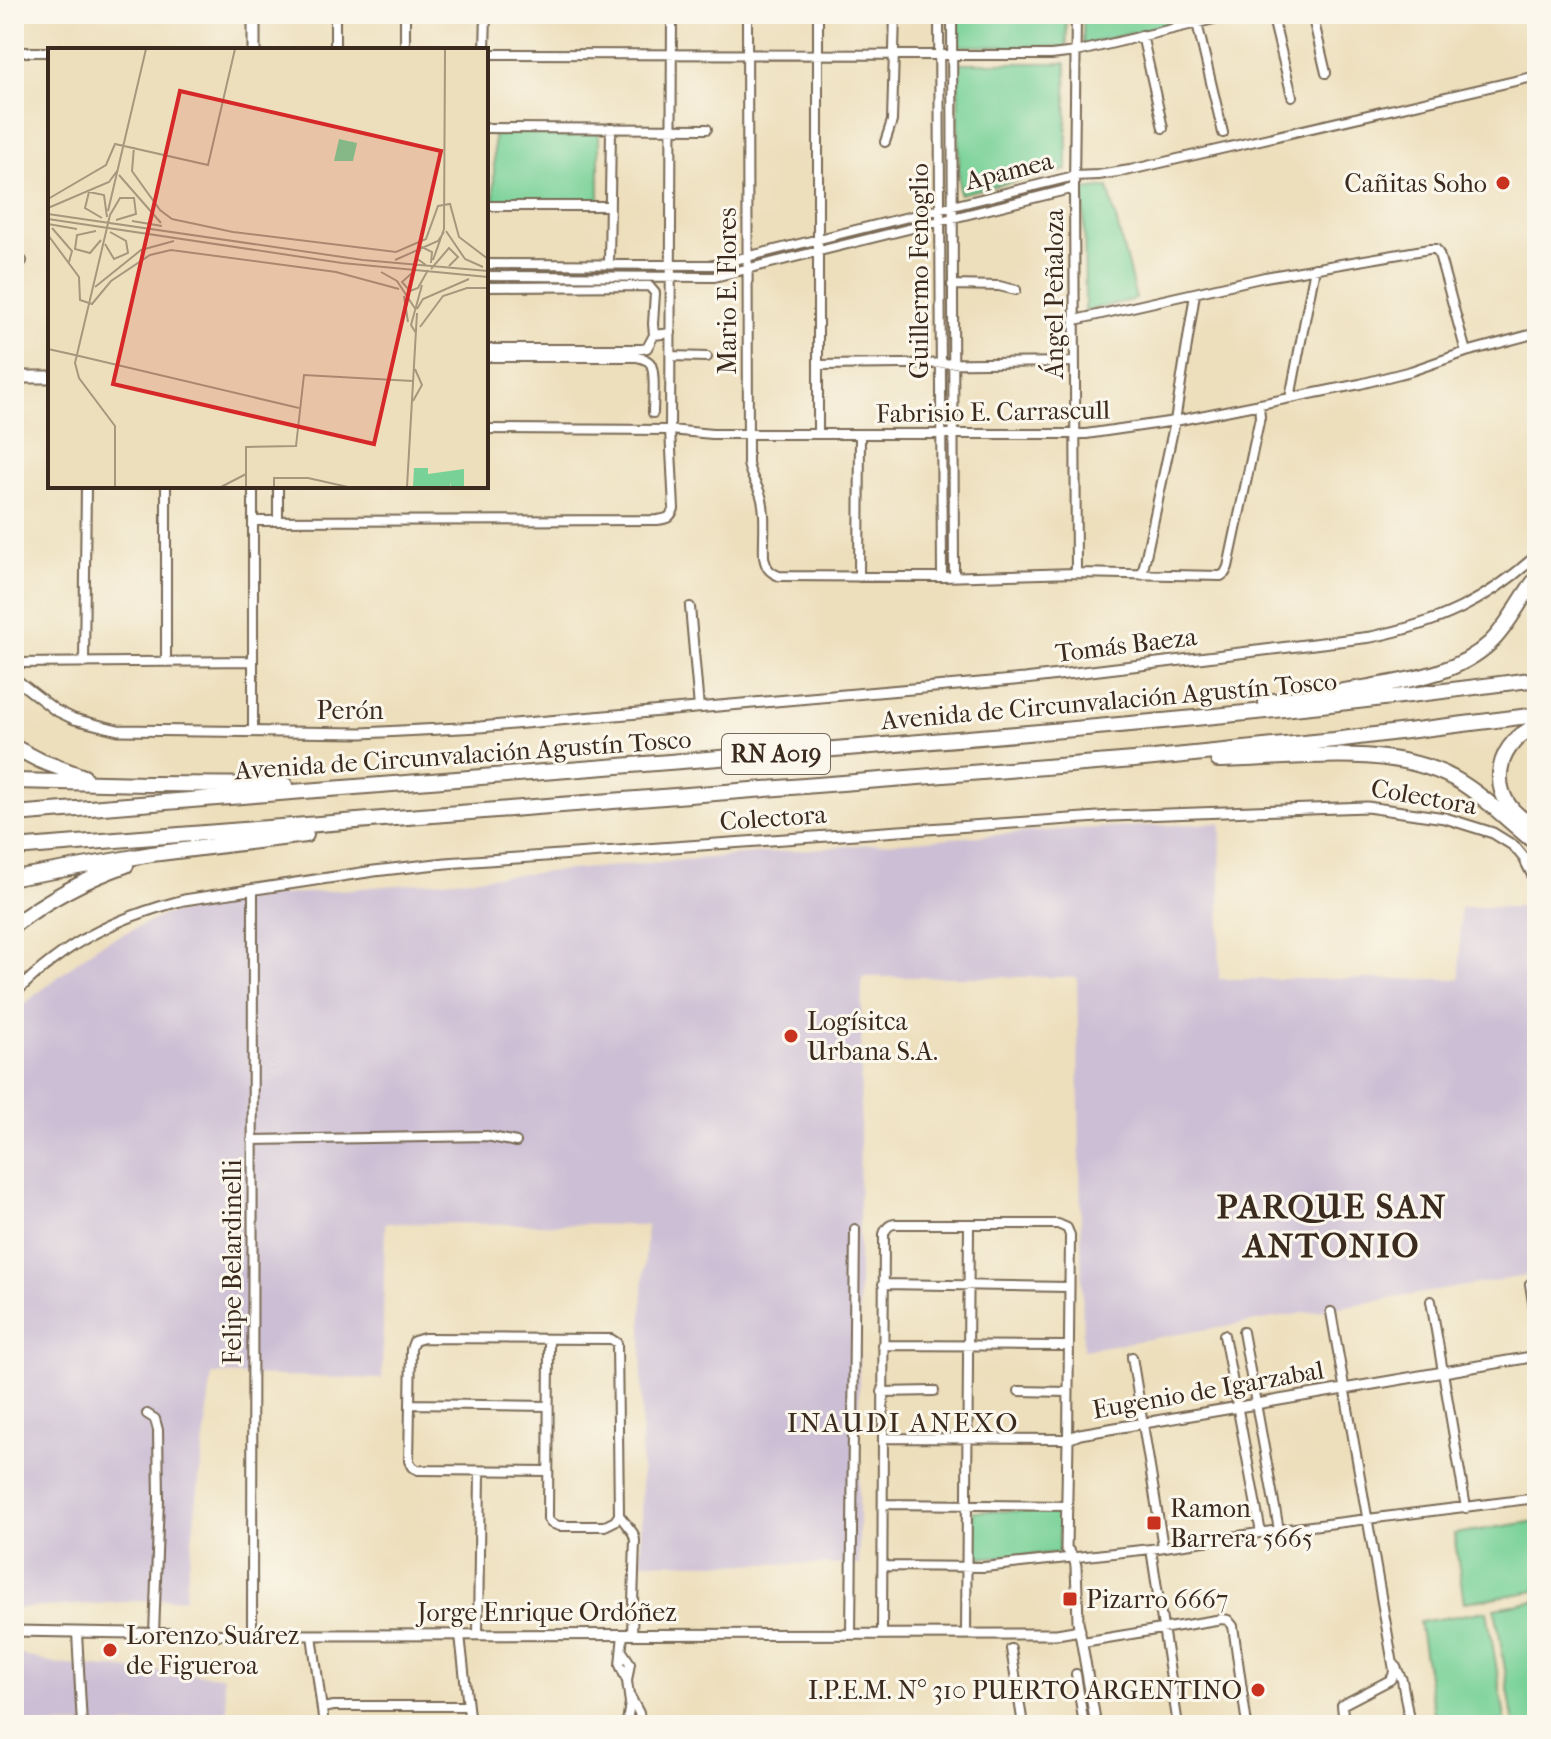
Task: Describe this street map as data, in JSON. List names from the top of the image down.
{
  "streets": {
    "highway": ["Avenida de Circunvalación Agustín Tosco", "RN A019"],
    "street": [
      "Apamea",
      "Guillermo Fenoglio",
      "Mario E. Flores",
      "Ángel Peñaloza",
      "Fabrisio E. Carrascull",
      "Tomás Baeza",
      "Perón",
      "Colectora",
      "Felipe Belardinelli",
      "Eugenio de Igarzabal",
      "Jorge Enrique Ordóñez"
    ]
  },
  "crossings": [
    ["Apamea", "Guillermo Fenoglio"],
    ["Apamea", "Mario E. Flores"],
    ["Apamea", "Ángel Peñaloza"],
    ["Guillermo Fenoglio", "Fabrisio E. Carrascull"],
    ["Mario E. Flores", "Fabrisio E. Carrascull"],
    ["Ángel Peñaloza", "Fabrisio E. Carrascull"],
    ["Tomás Baeza", "Perón"],
    ["Colectora", "Felipe Belardinelli"],
    ["Felipe Belardinelli", "Jorge Enrique Ordóñez"]
  ],
  "districts": ["PARQUE SAN ANTONIO", "INAUDI ANEXO"],
  "places": {
    "other": [
      "Cañitas Soho",
      "Logísitca Urbana S.A.",
      "Lorenzo Suárez de Figueroa",
      "I.P.E.M. N° 310 PUERTO ARGENTINO"
    ],
    "transit": ["Ramon Barrera 5665", "Pizarro 6667"]
  }
}
